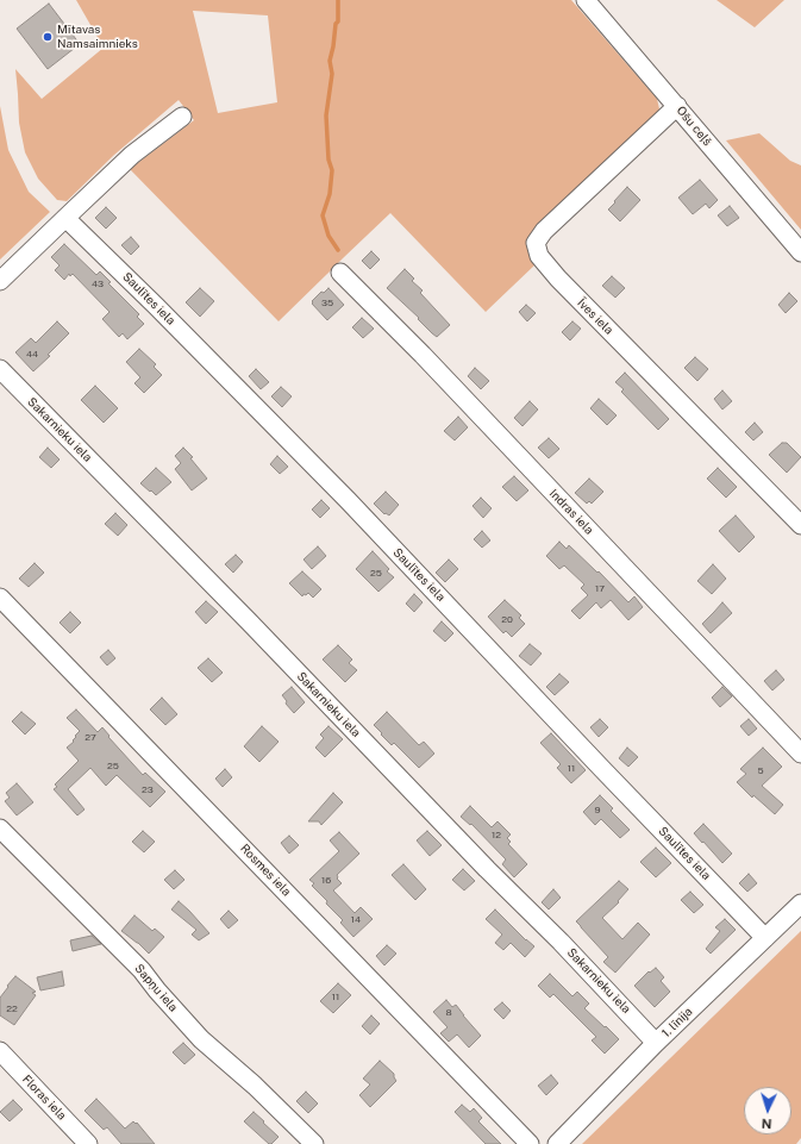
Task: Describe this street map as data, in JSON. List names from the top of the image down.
{
  "streets": {
    "street": [
      "Ošu ceļš",
      "Saulītes iela",
      "Īves iela",
      "Sakarnieku iela",
      "Indras iela",
      "Rosmes iela",
      "Sapņu iela",
      "1. līnija",
      "Floras iela"
    ]
  },
  "crossings": [
    ["Ošu ceļš", "Īves iela"],
    ["Saulītes iela", "1. līnija"],
    ["Sakarnieku iela", "1. līnija"]
  ],
  "places": ["Mītavas Namsaimnieks"],
  "house_numbers": [
    "43",
    "35",
    "44",
    "25",
    "17",
    "20",
    "27",
    "25",
    "11",
    "5",
    "23",
    "9",
    "12",
    "16",
    "14",
    "11",
    "22",
    "8"
  ],
  "north": "bottom"
}
